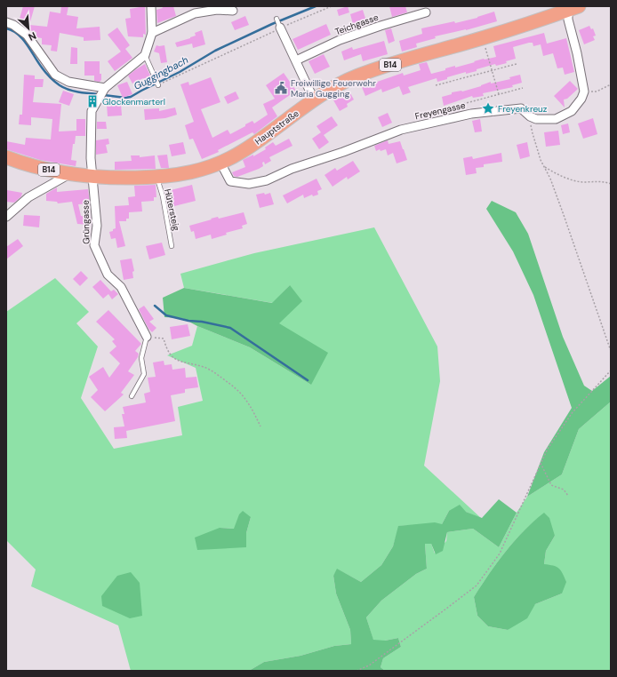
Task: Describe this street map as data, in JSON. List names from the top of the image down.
{
  "streets": {
    "main road": ["B14", "Hauptstraße"],
    "street": ["Teichgasse", "Freyengasse", "Grüngasse"],
    "lane": ["Hütersteig"]
  },
  "crossings": [
    ["Freyengasse", "Hauptstraße"],
    ["Hauptstraße", "Hütersteig"],
    ["Hauptstraße", "Grüngasse"]
  ],
  "water": ["Guggingbach"],
  "places": {
    "public building": ["Freiwillige Feuerwehr Maria Gugging"],
    "building": ["Glockenmarterl"],
    "place": ["Freyenkreuz"]
  },
  "north": "bottom right"
}
